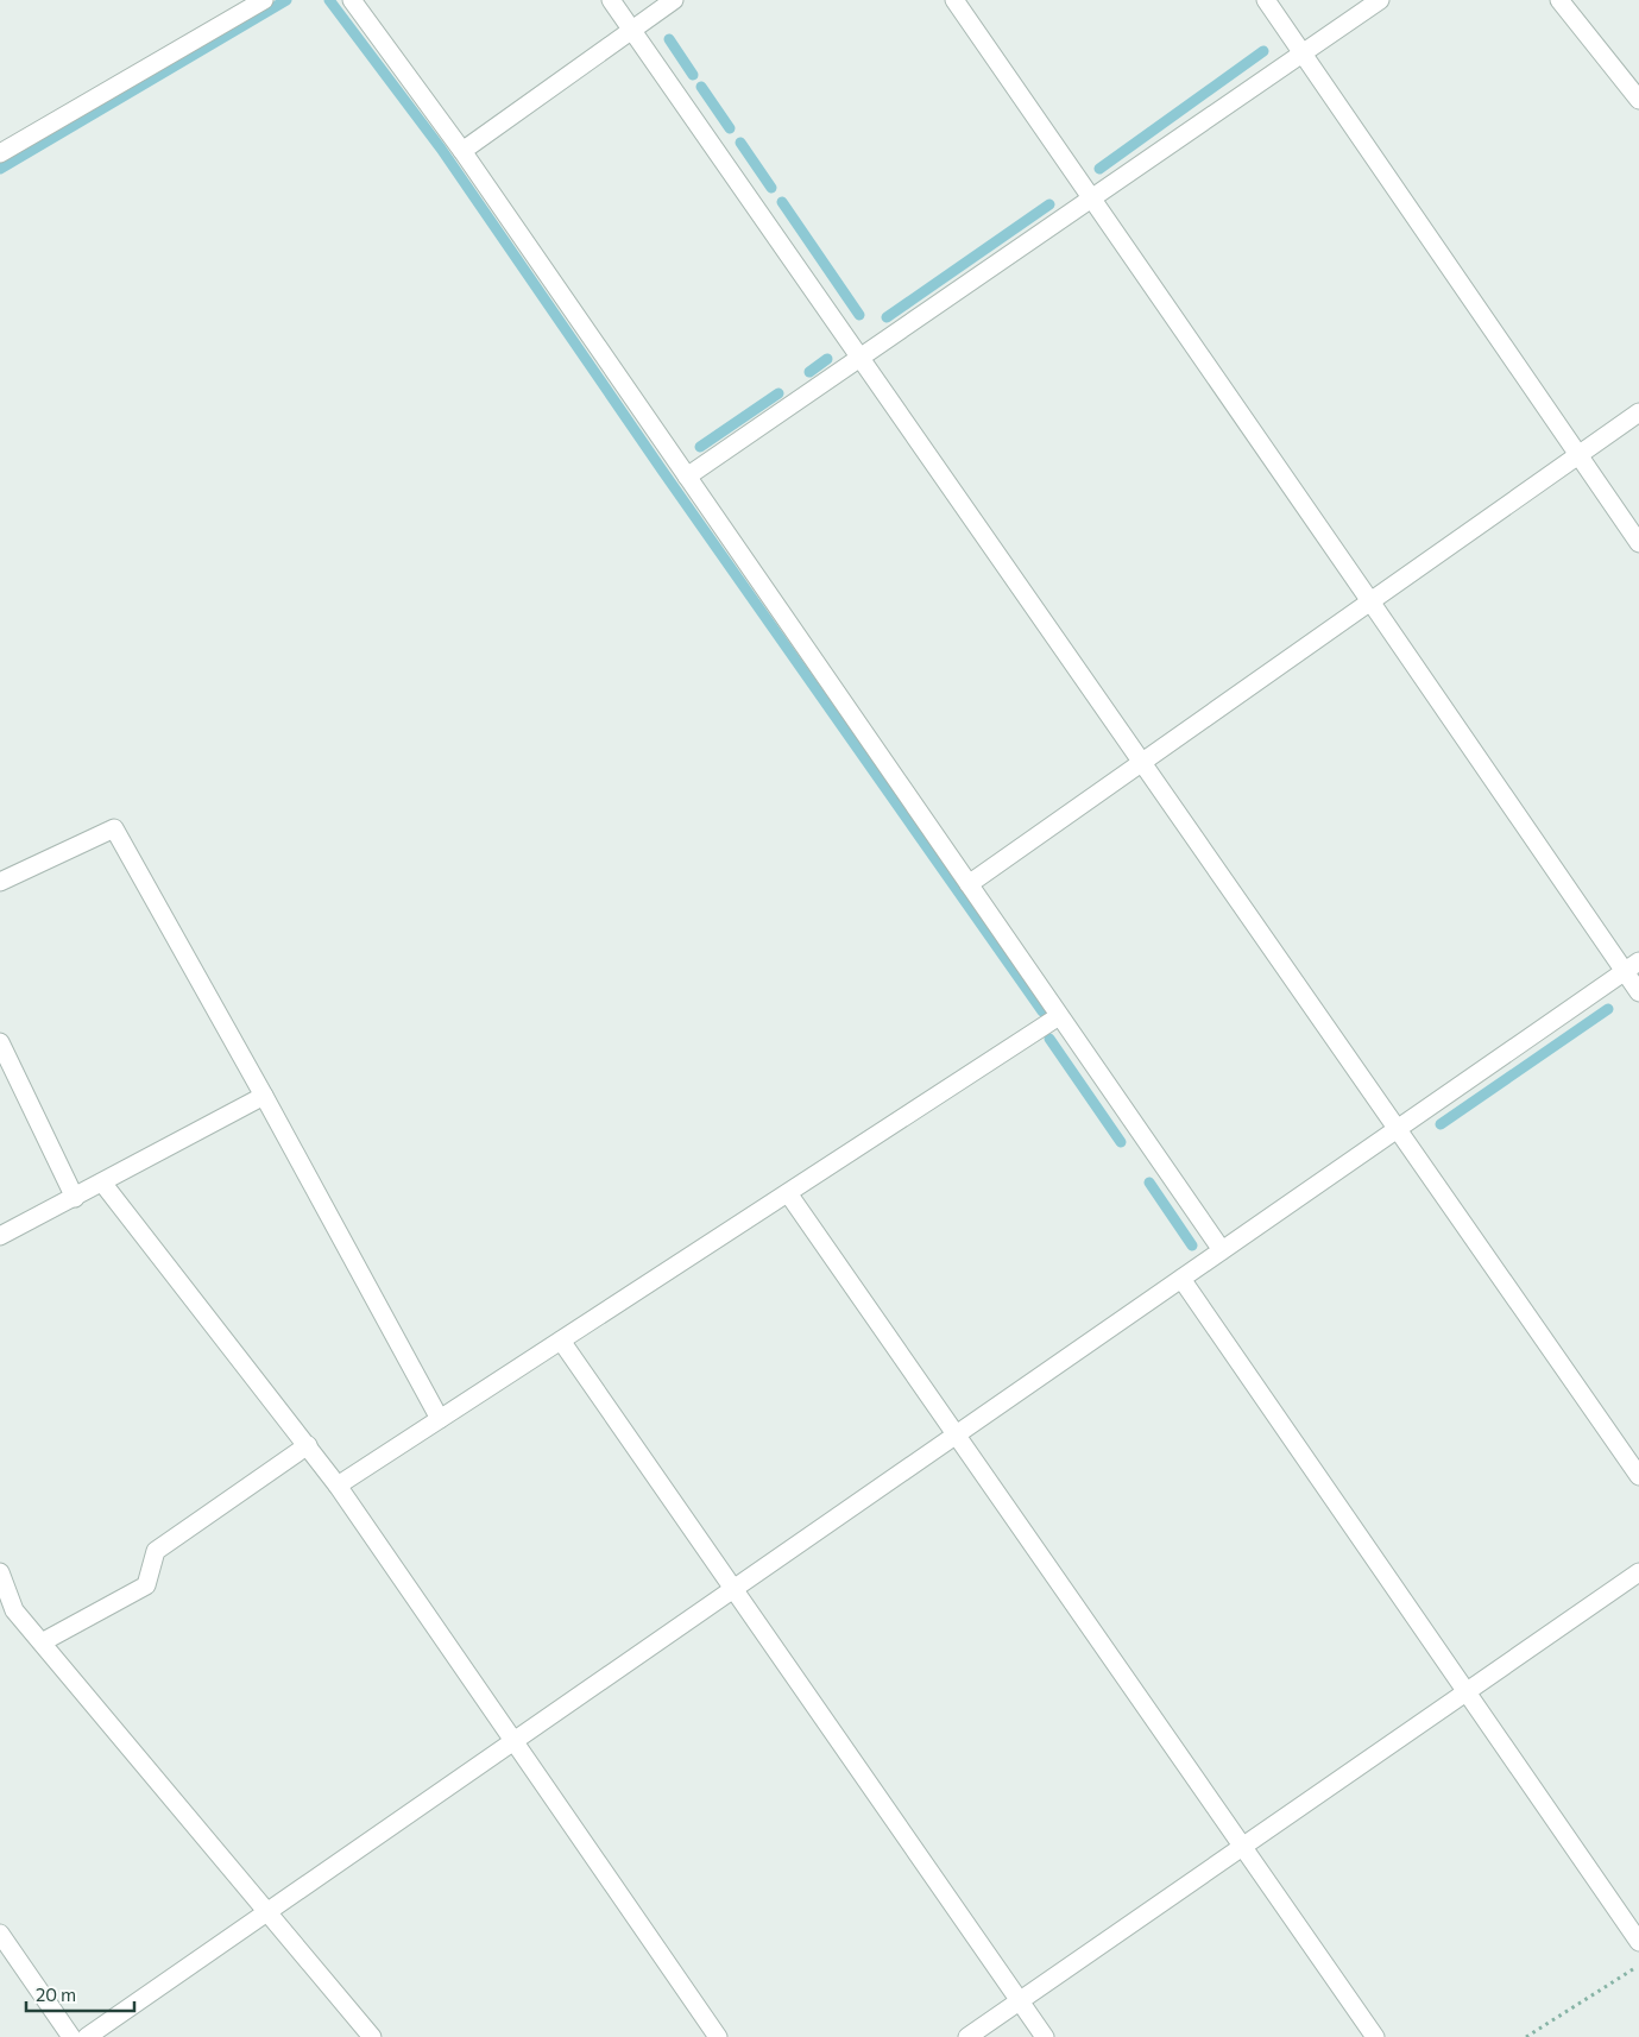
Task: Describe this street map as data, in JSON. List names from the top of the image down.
{
  "scale_bar": "20 m"
}
